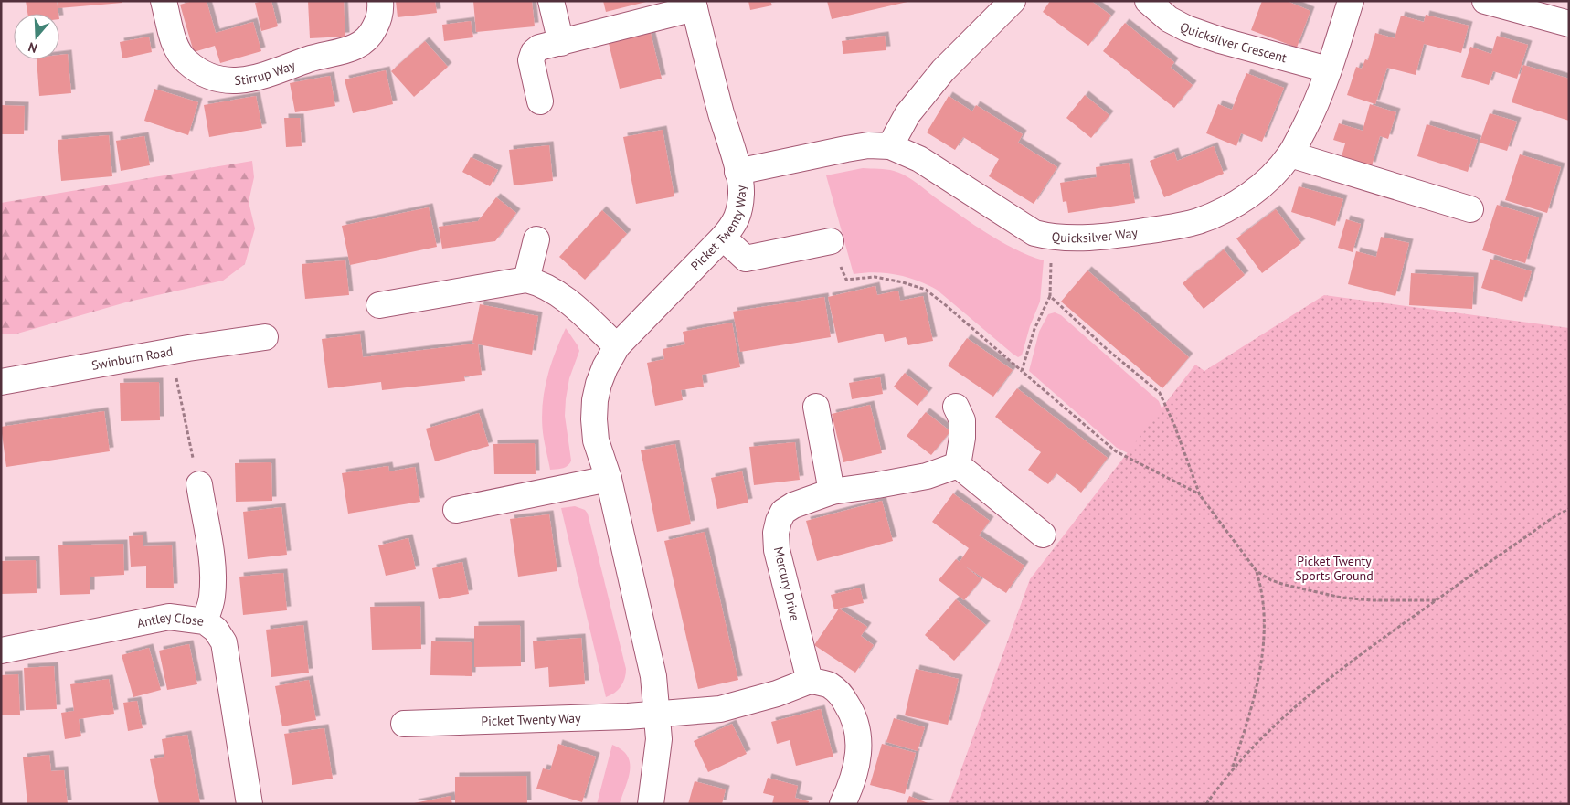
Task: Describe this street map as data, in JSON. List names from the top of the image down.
{
  "streets": {
    "street": [
      "Quicksilver Crescent",
      "Stirrup Way",
      "Picket Twenty Way",
      "Quicksilver Way",
      "Swinburn Road",
      "Mercury Drive",
      "Antley Close"
    ]
  },
  "crossings": [
    ["Quicksilver Crescent", "Quicksilver Way"],
    ["Picket Twenty Way", "Quicksilver Way"]
  ],
  "parks": ["Picket Twenty Sports Ground"],
  "north": "bottom"
}
